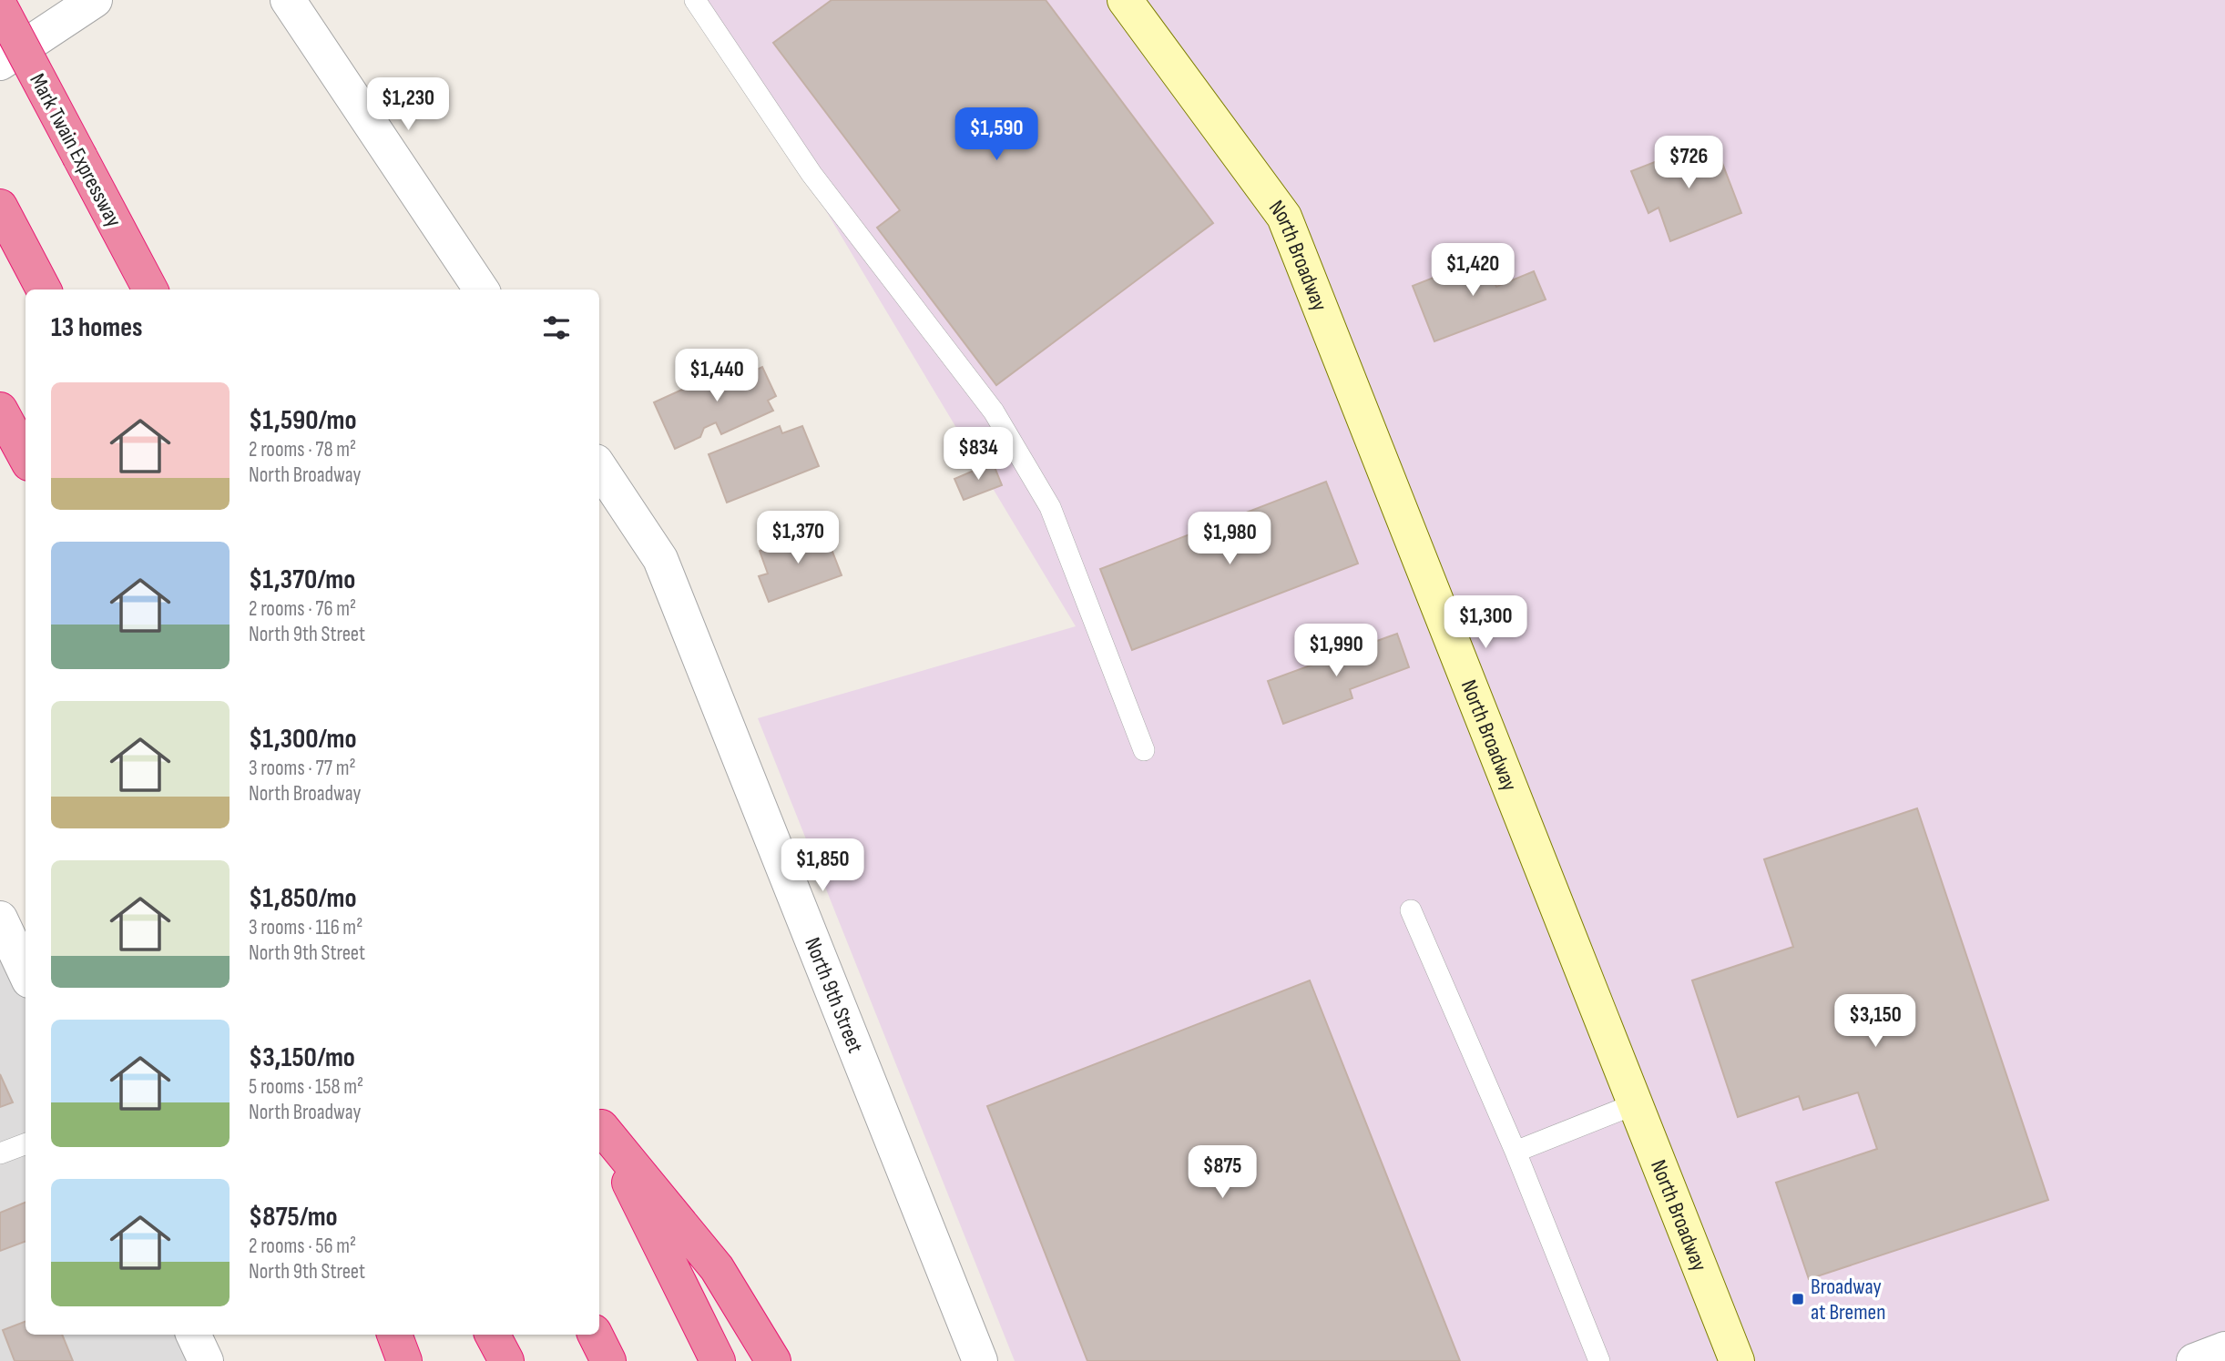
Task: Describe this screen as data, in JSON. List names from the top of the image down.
{
  "streets": {
    "highway": ["Mark Twain Expressway"],
    "main road": ["North Broadway"],
    "street": ["North 9th Street"]
  },
  "places": {
    "transit": ["Broadway at Bremen"]
  },
  "page": {
    "price": [
      "$1,230",
      "$1,590",
      "$726",
      "$1,420",
      "$1,440",
      "$834",
      "$1,370",
      "$1,980",
      "$1,300",
      "$1,990",
      "$1,850",
      "$3,150",
      "$875"
    ],
    "heading": "13 homes",
    "list": [
      {
        "name": "$1,590/mo",
        "note": "2 rooms · 78 m² · North Broadway"
      },
      {
        "name": "$1,370/mo",
        "note": "2 rooms · 76 m² · North 9th Street"
      },
      {
        "name": "$1,300/mo",
        "note": "3 rooms · 77 m² · North Broadway"
      },
      {
        "name": "$1,850/mo",
        "note": "3 rooms · 116 m² · North 9th Street"
      },
      {
        "name": "$3,150/mo",
        "note": "5 rooms · 158 m² · North Broadway"
      },
      {
        "name": "$875/mo",
        "note": "2 rooms · 56 m² · North 9th Street"
      }
    ]
  }
}
